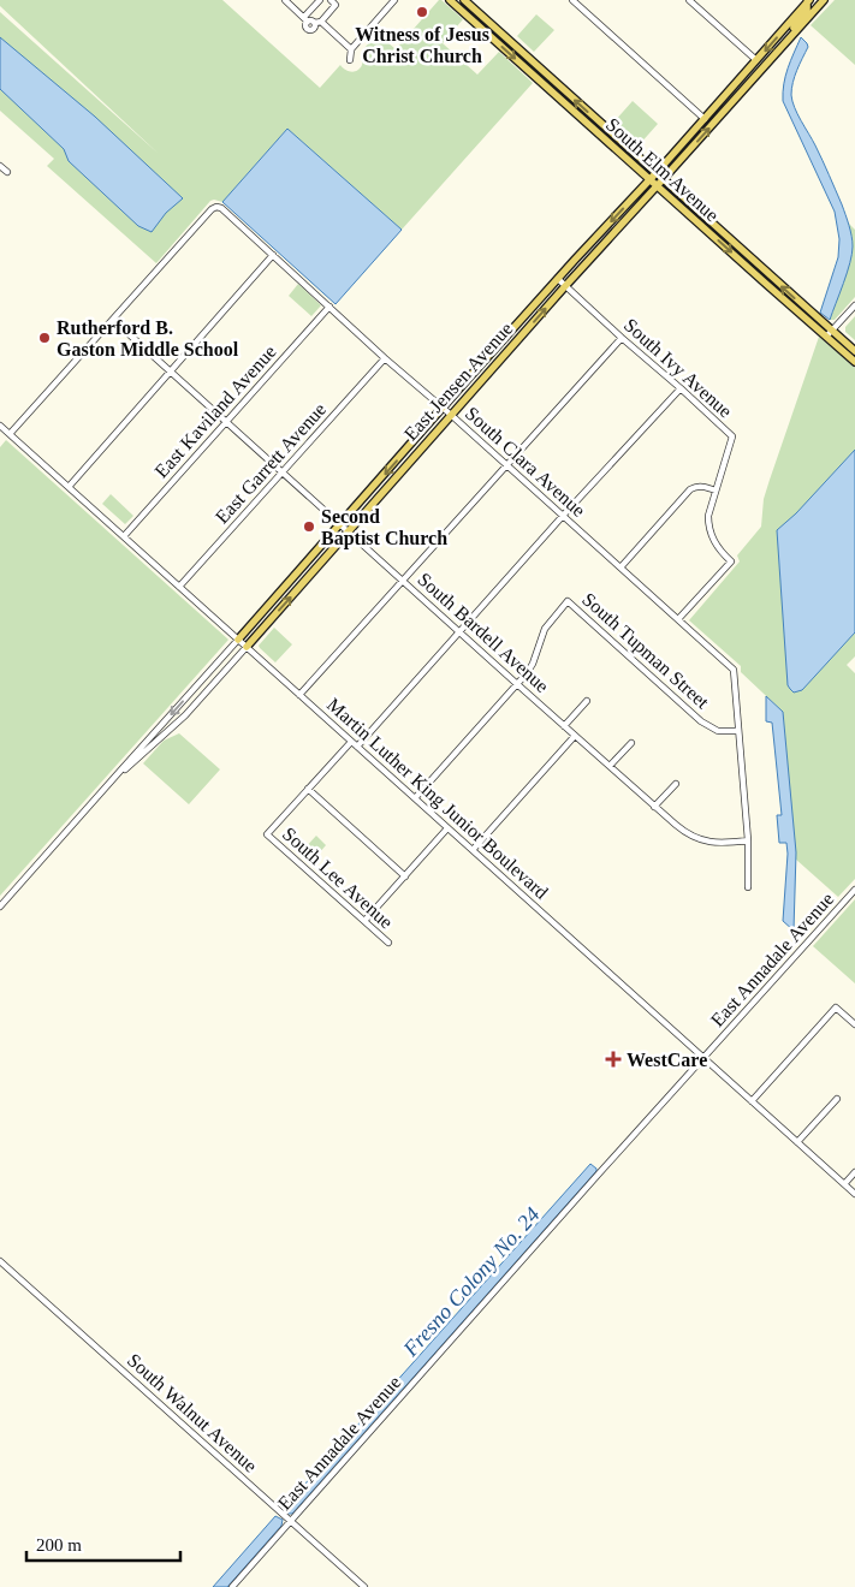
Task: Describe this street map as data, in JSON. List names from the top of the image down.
{
  "streets": {
    "main road": ["South Elm Avenue", "East Jensen Avenue"],
    "street": [
      "South Ivy Avenue",
      "East Kaviland Avenue",
      "South Clara Avenue",
      "East Garrett Avenue",
      "South Bardell Avenue",
      "South Tupman Street",
      "Martin Luther King Junior Boulevard",
      "South Lee Avenue",
      "East Annadale Avenue",
      "South Walnut Avenue"
    ]
  },
  "crossings": [
    ["South Elm Avenue", "East Jensen Avenue"],
    ["South Ivy Avenue", "East Jensen Avenue"],
    ["South Ivy Avenue", "South Clara Avenue"],
    ["East Jensen Avenue", "South Clara Avenue"],
    ["East Jensen Avenue", "South Bardell Avenue"],
    ["East Jensen Avenue", "Martin Luther King Junior Boulevard"],
    ["East Kaviland Avenue", "South Clara Avenue"],
    ["East Kaviland Avenue", "South Bardell Avenue"],
    ["East Kaviland Avenue", "Martin Luther King Junior Boulevard"],
    ["South Clara Avenue", "East Garrett Avenue"],
    ["South Clara Avenue", "South Bardell Avenue"],
    ["South Clara Avenue", "South Tupman Street"],
    ["East Garrett Avenue", "South Bardell Avenue"],
    ["East Garrett Avenue", "Martin Luther King Junior Boulevard"],
    ["South Bardell Avenue", "South Tupman Street"],
    ["Martin Luther King Junior Boulevard", "East Annadale Avenue"],
    ["East Annadale Avenue", "South Walnut Avenue"]
  ],
  "water": ["Fresno Colony No. 24"],
  "places": {
    "other": ["Witness of Jesus Christ Church", "Rutherford B. Gaston Middle School", "Second Baptist Church"],
    "health": ["WestCare"]
  },
  "scale_bar": "200 m"
}
